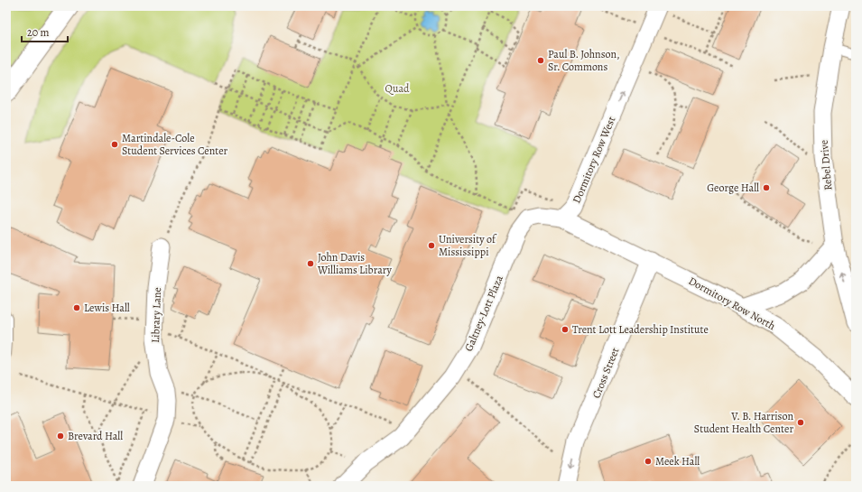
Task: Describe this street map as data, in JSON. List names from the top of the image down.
{
  "streets": {
    "street": [
      "Dormitory Row West",
      "Rebel Drive",
      "Dormitory Row North",
      "Galtney-Lott Plaza",
      "Library Lane",
      "Cross Street"
    ]
  },
  "crossings": [
    ["Dormitory Row West", "Galtney-Lott Plaza"],
    ["Dormitory Row North", "Cross Street"]
  ],
  "one_way": ["Dormitory Row West", "Cross Street"],
  "parks": ["Quad"],
  "places": [
    "Paul B. Johnson, Sr. Commons",
    "Martindale-Cole Student Services Center",
    "George Hall",
    "University of Mississippi",
    "John Davis Williams Library",
    "Lewis Hall",
    "Trent Lott Leadership Institute",
    "V. B. Harrison Student Health Center",
    "Brevard Hall",
    "Meek Hall"
  ],
  "scale_bar": "20 m"
}
